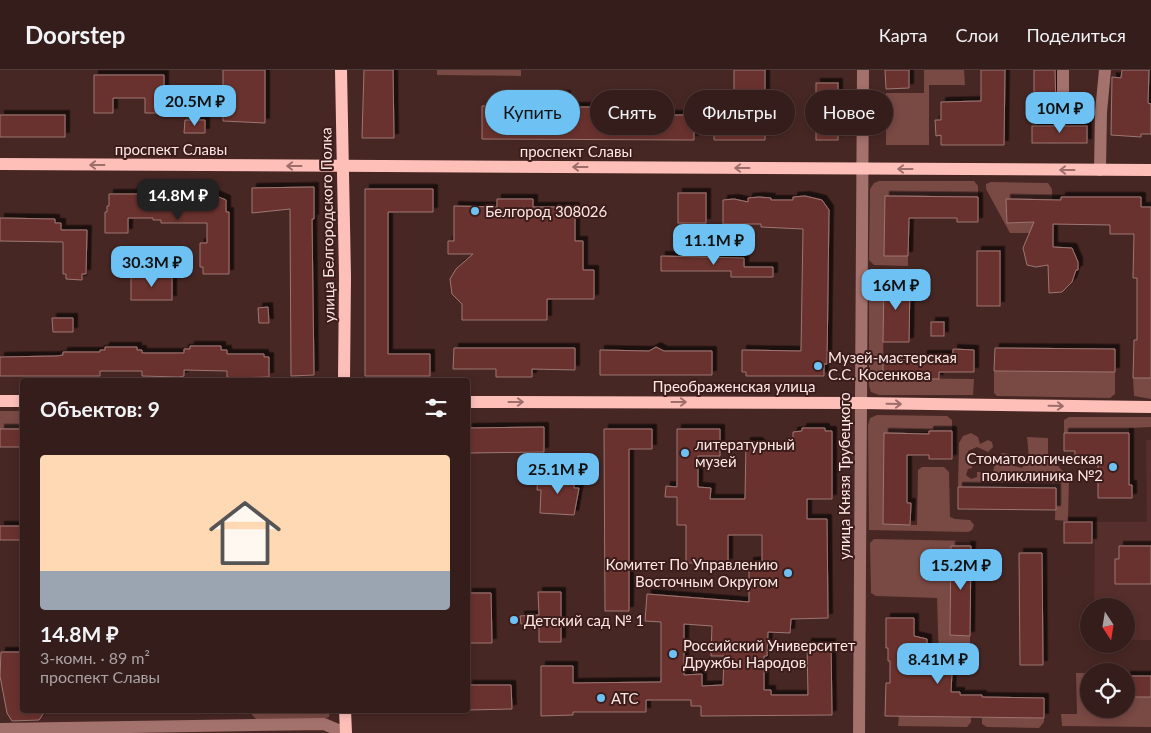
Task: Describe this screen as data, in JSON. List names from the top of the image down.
{
  "streets": {
    "main road": ["проспект Славы", "улица Белгородского Полка", "Преображенская улица"],
    "street": ["улица Князя Трубецкого"]
  },
  "crossings": [
    ["проспект Славы", "улица Белгородского Полка"],
    ["проспект Славы", "улица Князя Трубецкого"],
    ["Преображенская улица", "улица Князя Трубецкого"]
  ],
  "one_way": ["проспект Славы", "Преображенская улица"],
  "places": [
    "Белгород 308026",
    "Музей-мастерская С.С. Косенкова",
    "литературный музей",
    "Стоматологическая поликлиника №2",
    "Комитет По Управлению Восточным Округом",
    "Детский сад № 1",
    "Российский Университет Дружбы Народов",
    "АТС"
  ],
  "north": "bottom",
  "page": {
    "header": "Doorstep",
    "nav": ["Карта", "Слои", "Поделиться"],
    "price": [
      "20.5M ₽",
      "10M ₽",
      "14.8M ₽",
      "11.1M ₽",
      "30.3M ₽",
      "16M ₽",
      "25.1M ₽",
      "15.2M ₽",
      "8.41M ₽"
    ],
    "chip": [
      "Купить",
      "Снять",
      "Фильтры",
      "Новое"
    ],
    "heading": "Объектов: 9",
    "list": [
      {
        "name": "14.8M ₽",
        "note": "3-комн. · 89 m² · проспект Славы"
      }
    ]
  }
}
